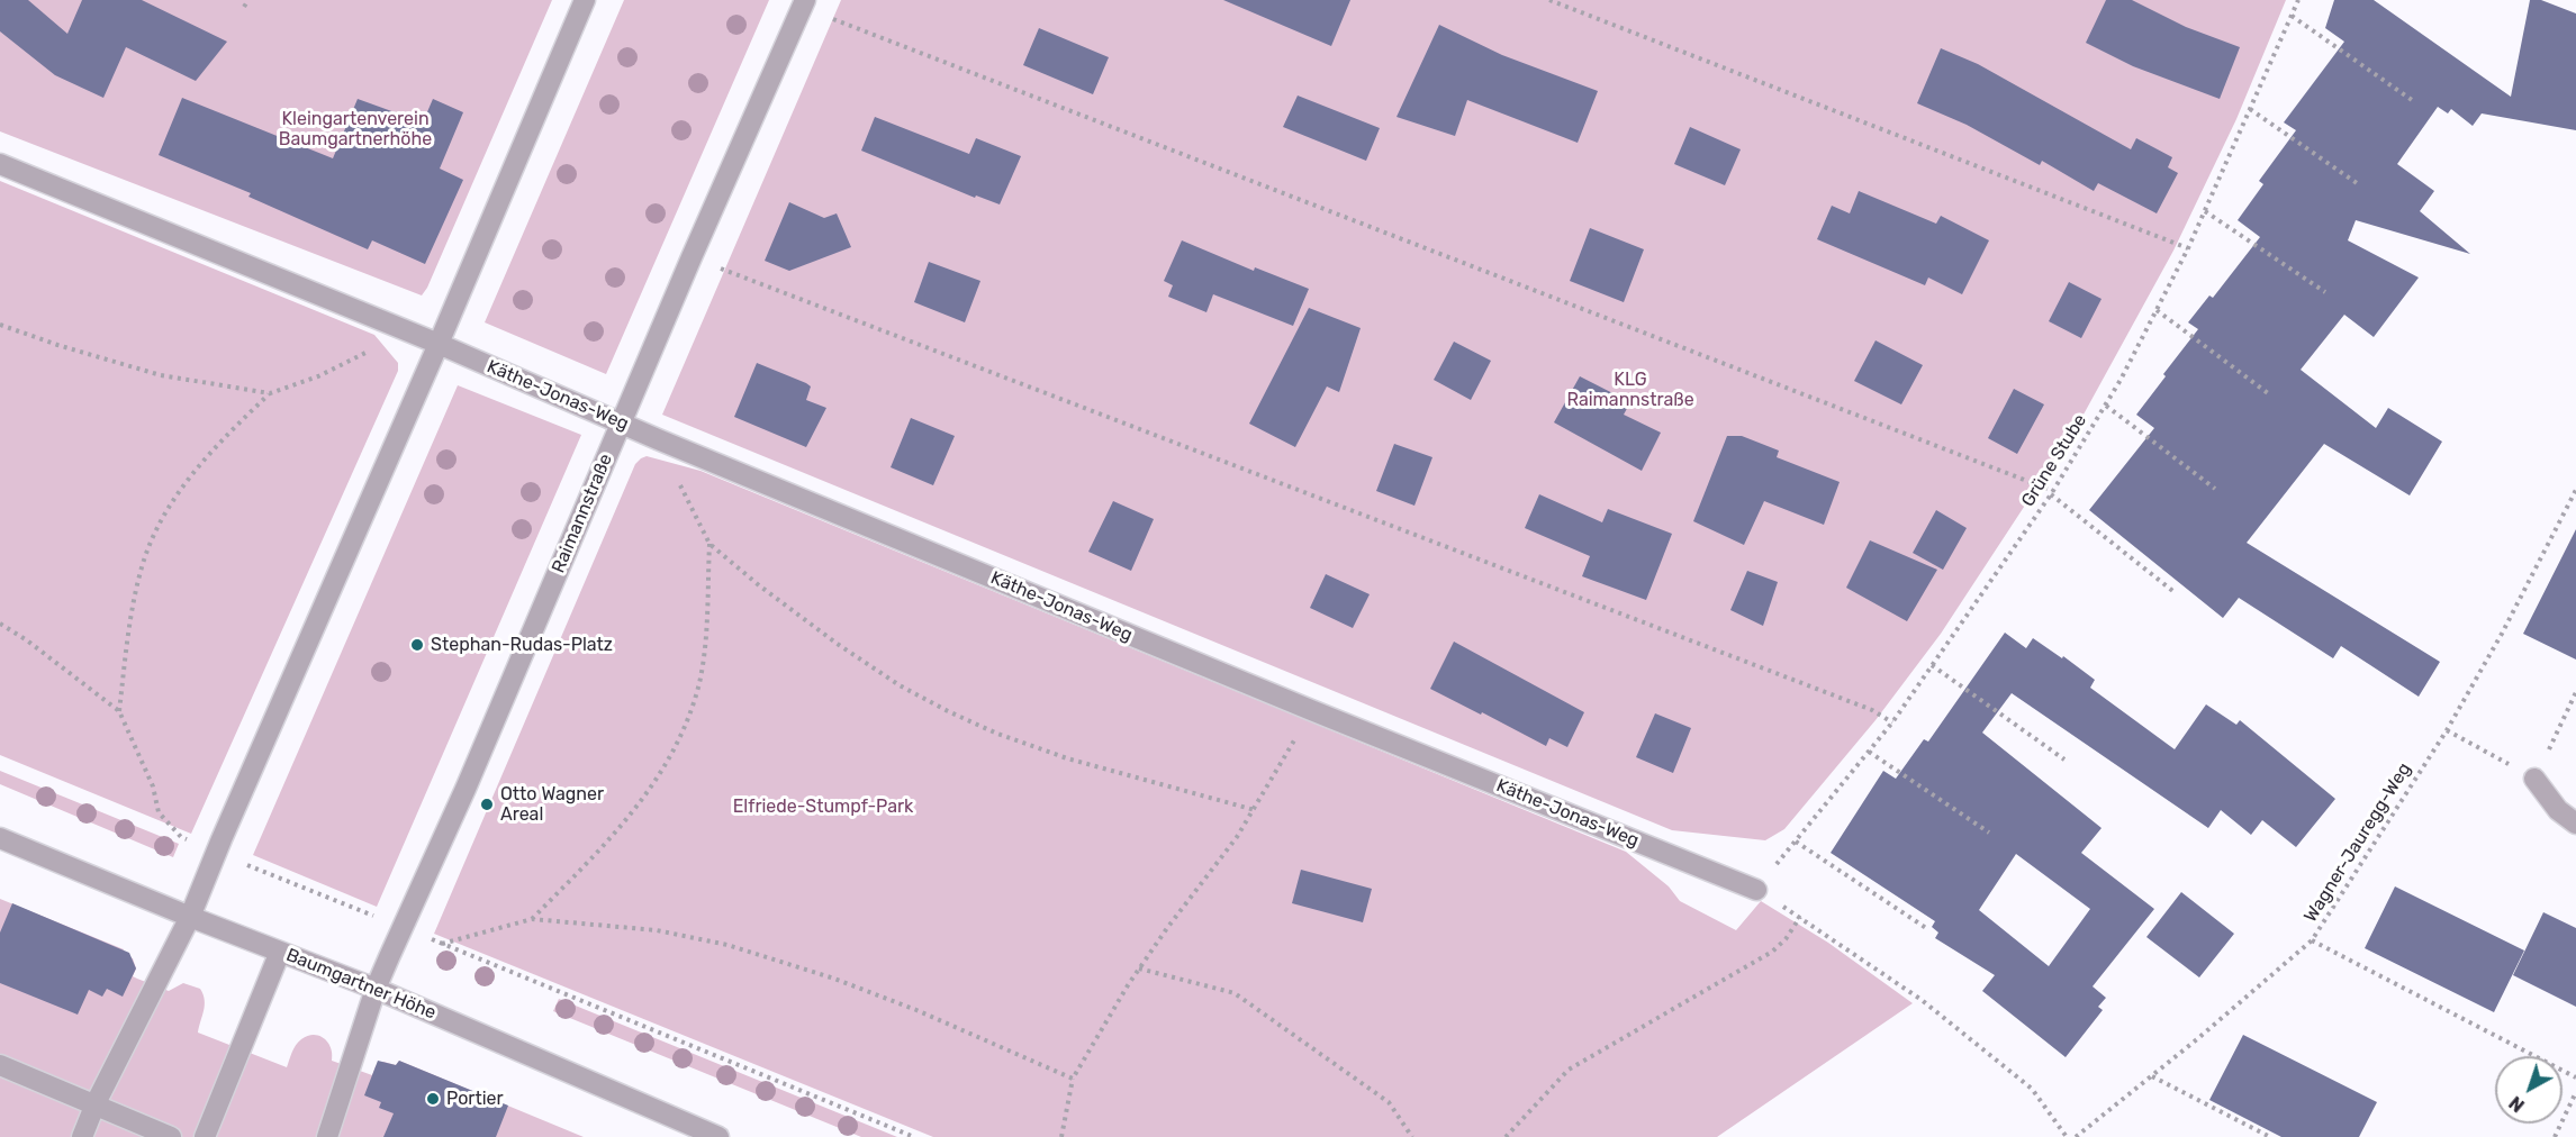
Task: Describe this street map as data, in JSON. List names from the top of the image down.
{
  "streets": {
    "street": ["Käthe-Jonas-Weg", "Raimannstraße", "Baumgartner Höhe"],
    "path": ["Grüne Stube", "Wagner-Jauregg-Weg"]
  },
  "crossings": [
    ["Käthe-Jonas-Weg", "Grüne Stube"],
    ["Käthe-Jonas-Weg", "Raimannstraße"],
    ["Raimannstraße", "Baumgartner Höhe"]
  ],
  "parks": ["Kleingartenverein Baumgartnerhöhe", "KLG Raimannstraße", "Elfriede-Stumpf-Park"],
  "places": ["Stephan-Rudas-Platz", "Otto Wagner Areal", "Portier"],
  "north": "bottom left"
}
